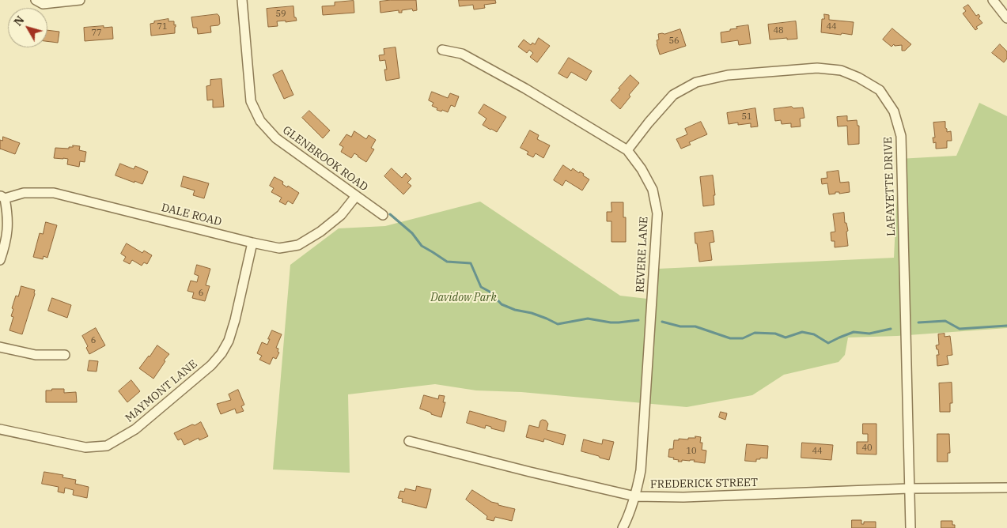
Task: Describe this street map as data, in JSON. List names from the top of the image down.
{
  "streets": {
    "street": [
      "GLENBROOK ROAD",
      "LAFAYETTE DRIVE",
      "DALE ROAD",
      "REVERE LANE",
      "MAYMONT LANE",
      "FREDERICK STREET"
    ]
  },
  "crossings": [
    ["GLENBROOK ROAD", "DALE ROAD"],
    ["LAFAYETTE DRIVE", "REVERE LANE"],
    ["LAFAYETTE DRIVE", "FREDERICK STREET"],
    ["DALE ROAD", "MAYMONT LANE"],
    ["REVERE LANE", "FREDERICK STREET"]
  ],
  "parks": ["Davidow Park"],
  "house_numbers": [
    "59",
    "71",
    "44",
    "48",
    "77",
    "56",
    "51",
    "6",
    "6",
    "40",
    "10",
    "44"
  ],
  "north": "top left"
}
